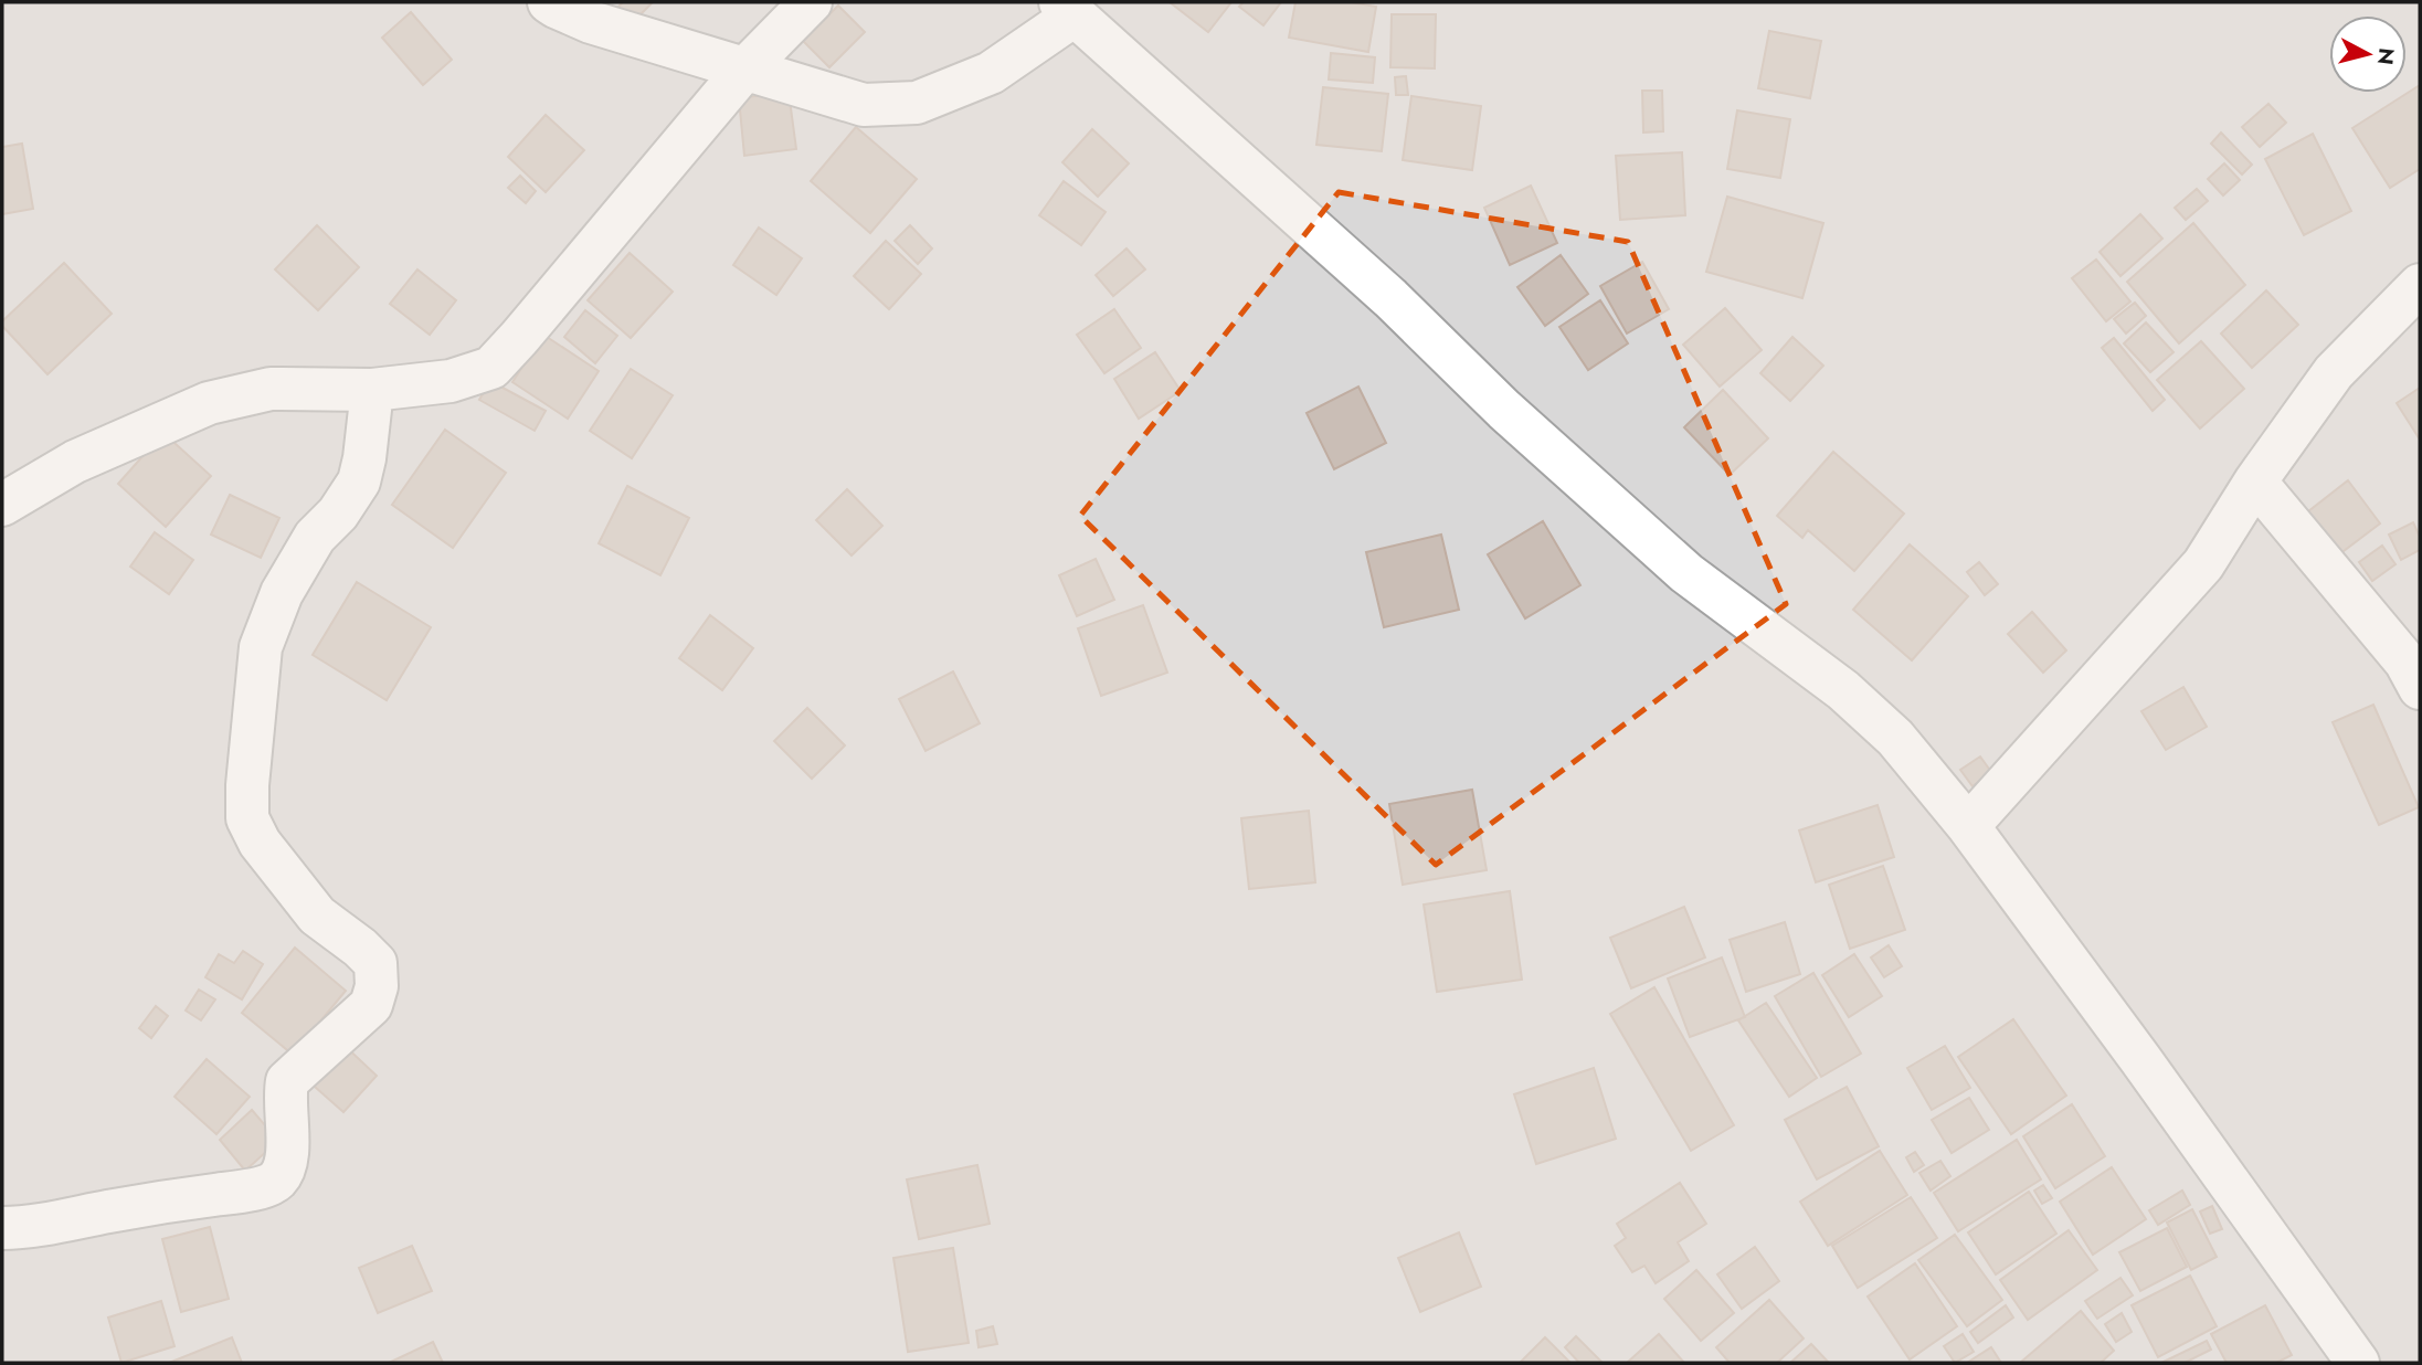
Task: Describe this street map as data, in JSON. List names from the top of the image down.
{
  "north": "right"
}
